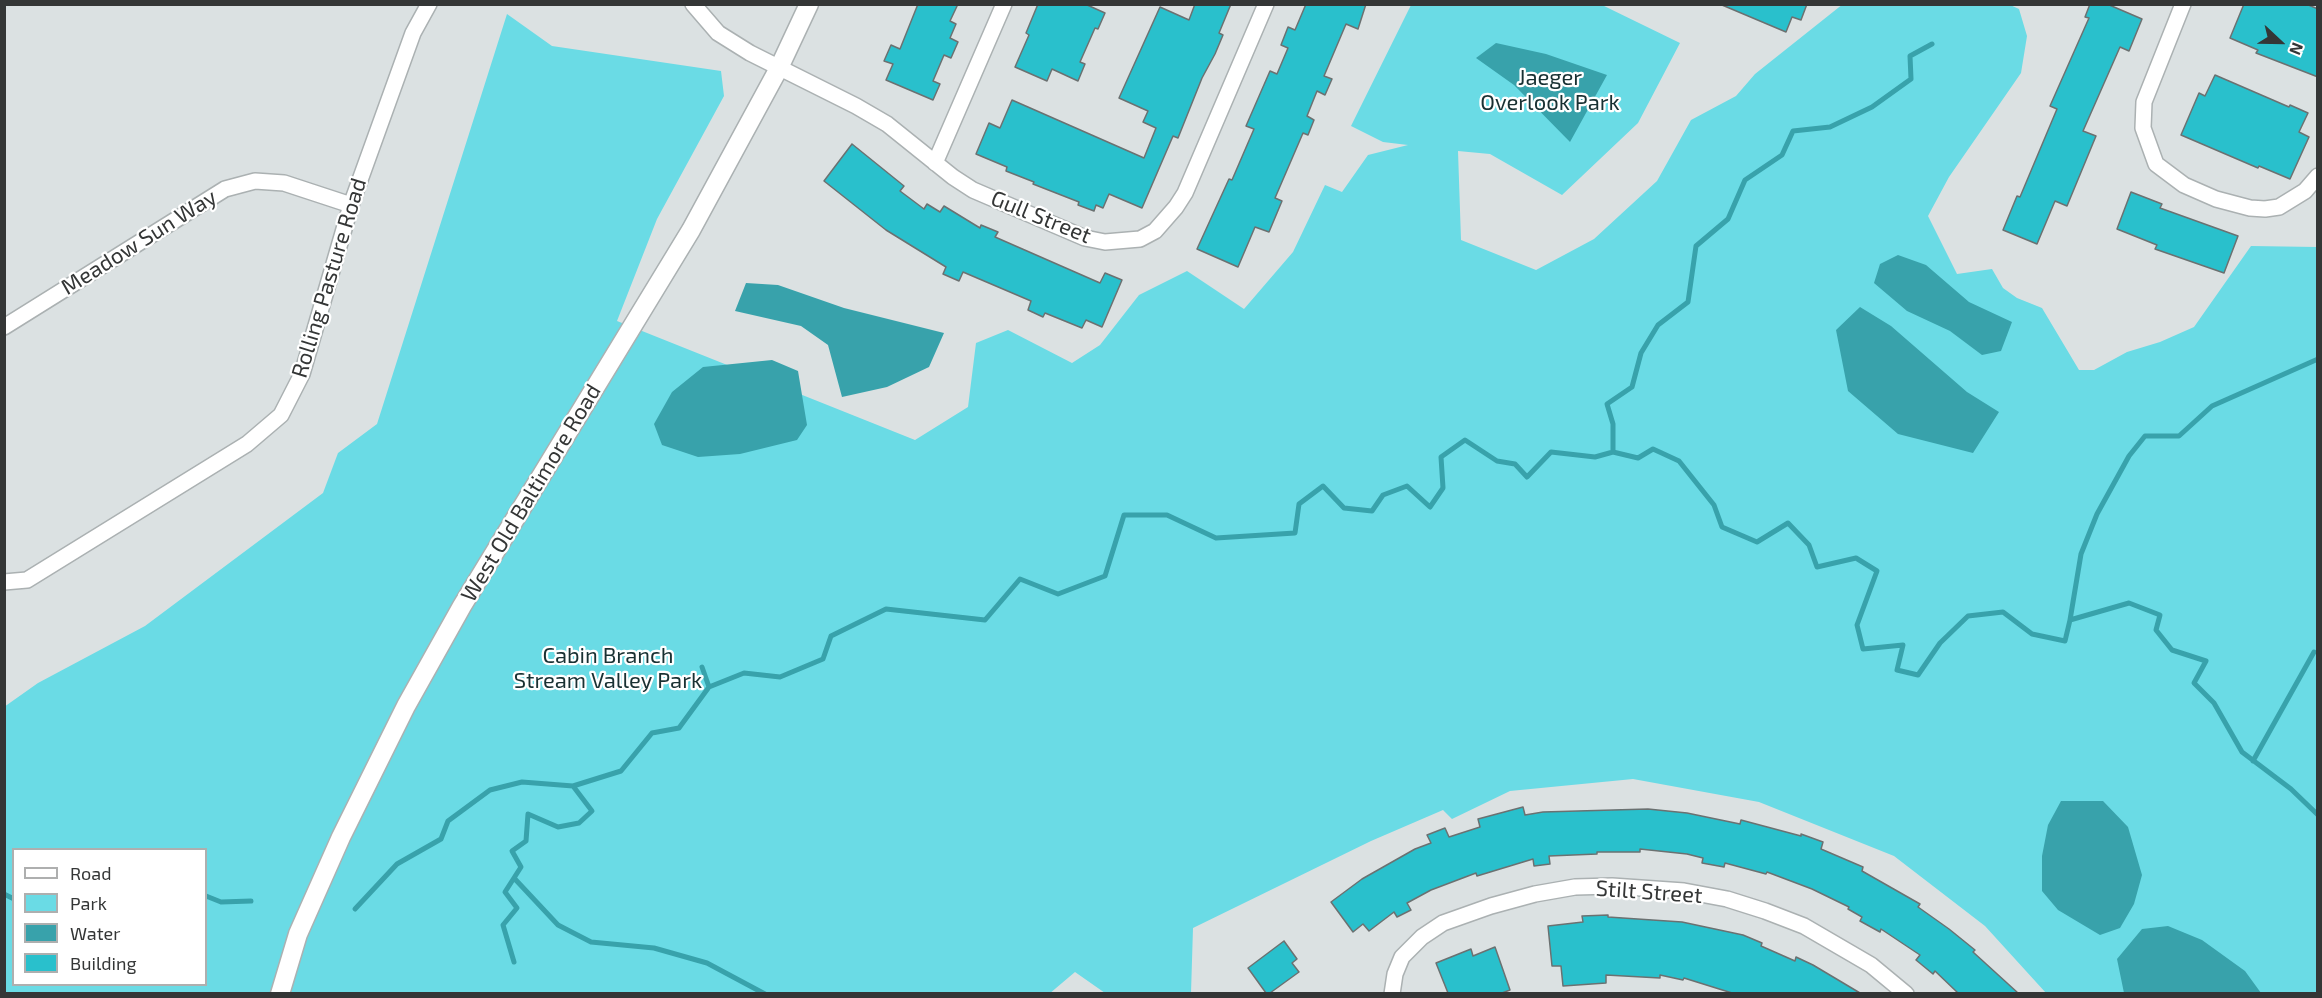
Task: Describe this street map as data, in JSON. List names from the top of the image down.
{
  "streets": {
    "street": [
      "Gull Street",
      "Meadow Sun Way",
      "Rolling Pasture Road",
      "West Old Baltimore Road",
      "Stilt Street"
    ]
  },
  "crossings": [
    ["Gull Street", "West Old Baltimore Road"],
    ["Meadow Sun Way", "Rolling Pasture Road"]
  ],
  "parks": ["Jaeger Overlook Park", "Cabin Branch Stream Valley Park"],
  "legend": [
    "Road",
    "Park",
    "Water",
    "Building"
  ],
  "north": "right"
}
